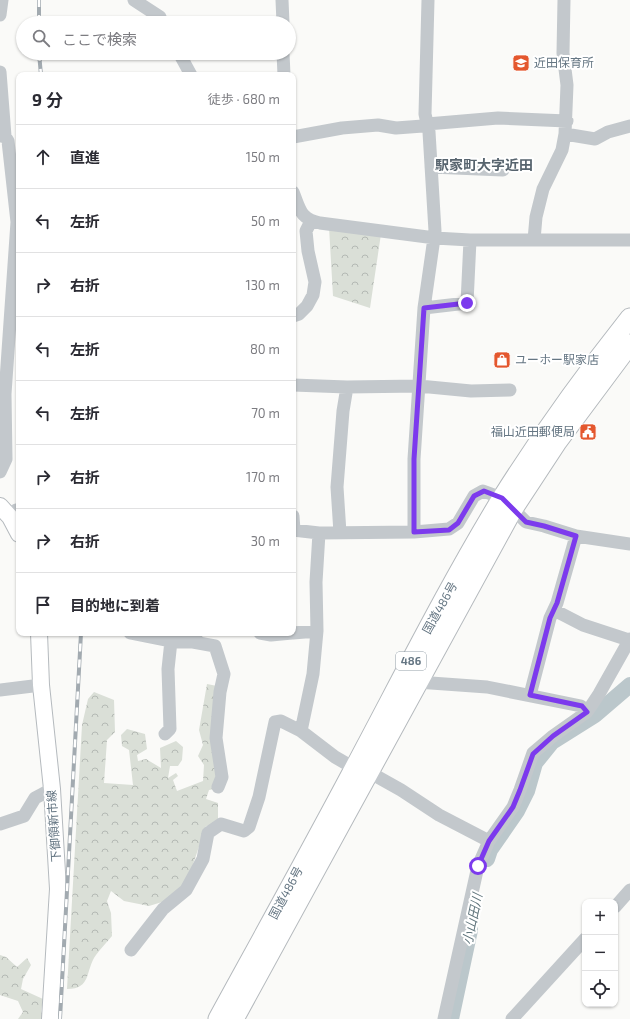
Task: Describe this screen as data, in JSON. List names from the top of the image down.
{
  "streets": {
    "highway": ["国道486号", "486"],
    "main road": ["下御領新市線"]
  },
  "districts": ["駅家町大字近田"],
  "water": ["小山田川"],
  "places": {
    "school or university": ["近田保育所"],
    "shop": ["ユーホー駅家店"],
    "public building": ["福山近田郵便局"]
  },
  "page": {
    "search": "ここで検索",
    "heading": ["9 分", "徒歩 · 680 m"],
    "list": [
      ["直進", "150 m"],
      ["左折", "50 m"],
      ["右折", "130 m"],
      ["左折", "80 m"],
      ["左折", "70 m"],
      ["右折", "170 m"],
      ["右折", "30 m"],
      "目的地に到着"
    ],
    "map_buttons": ["+", "−"]
  }
}
